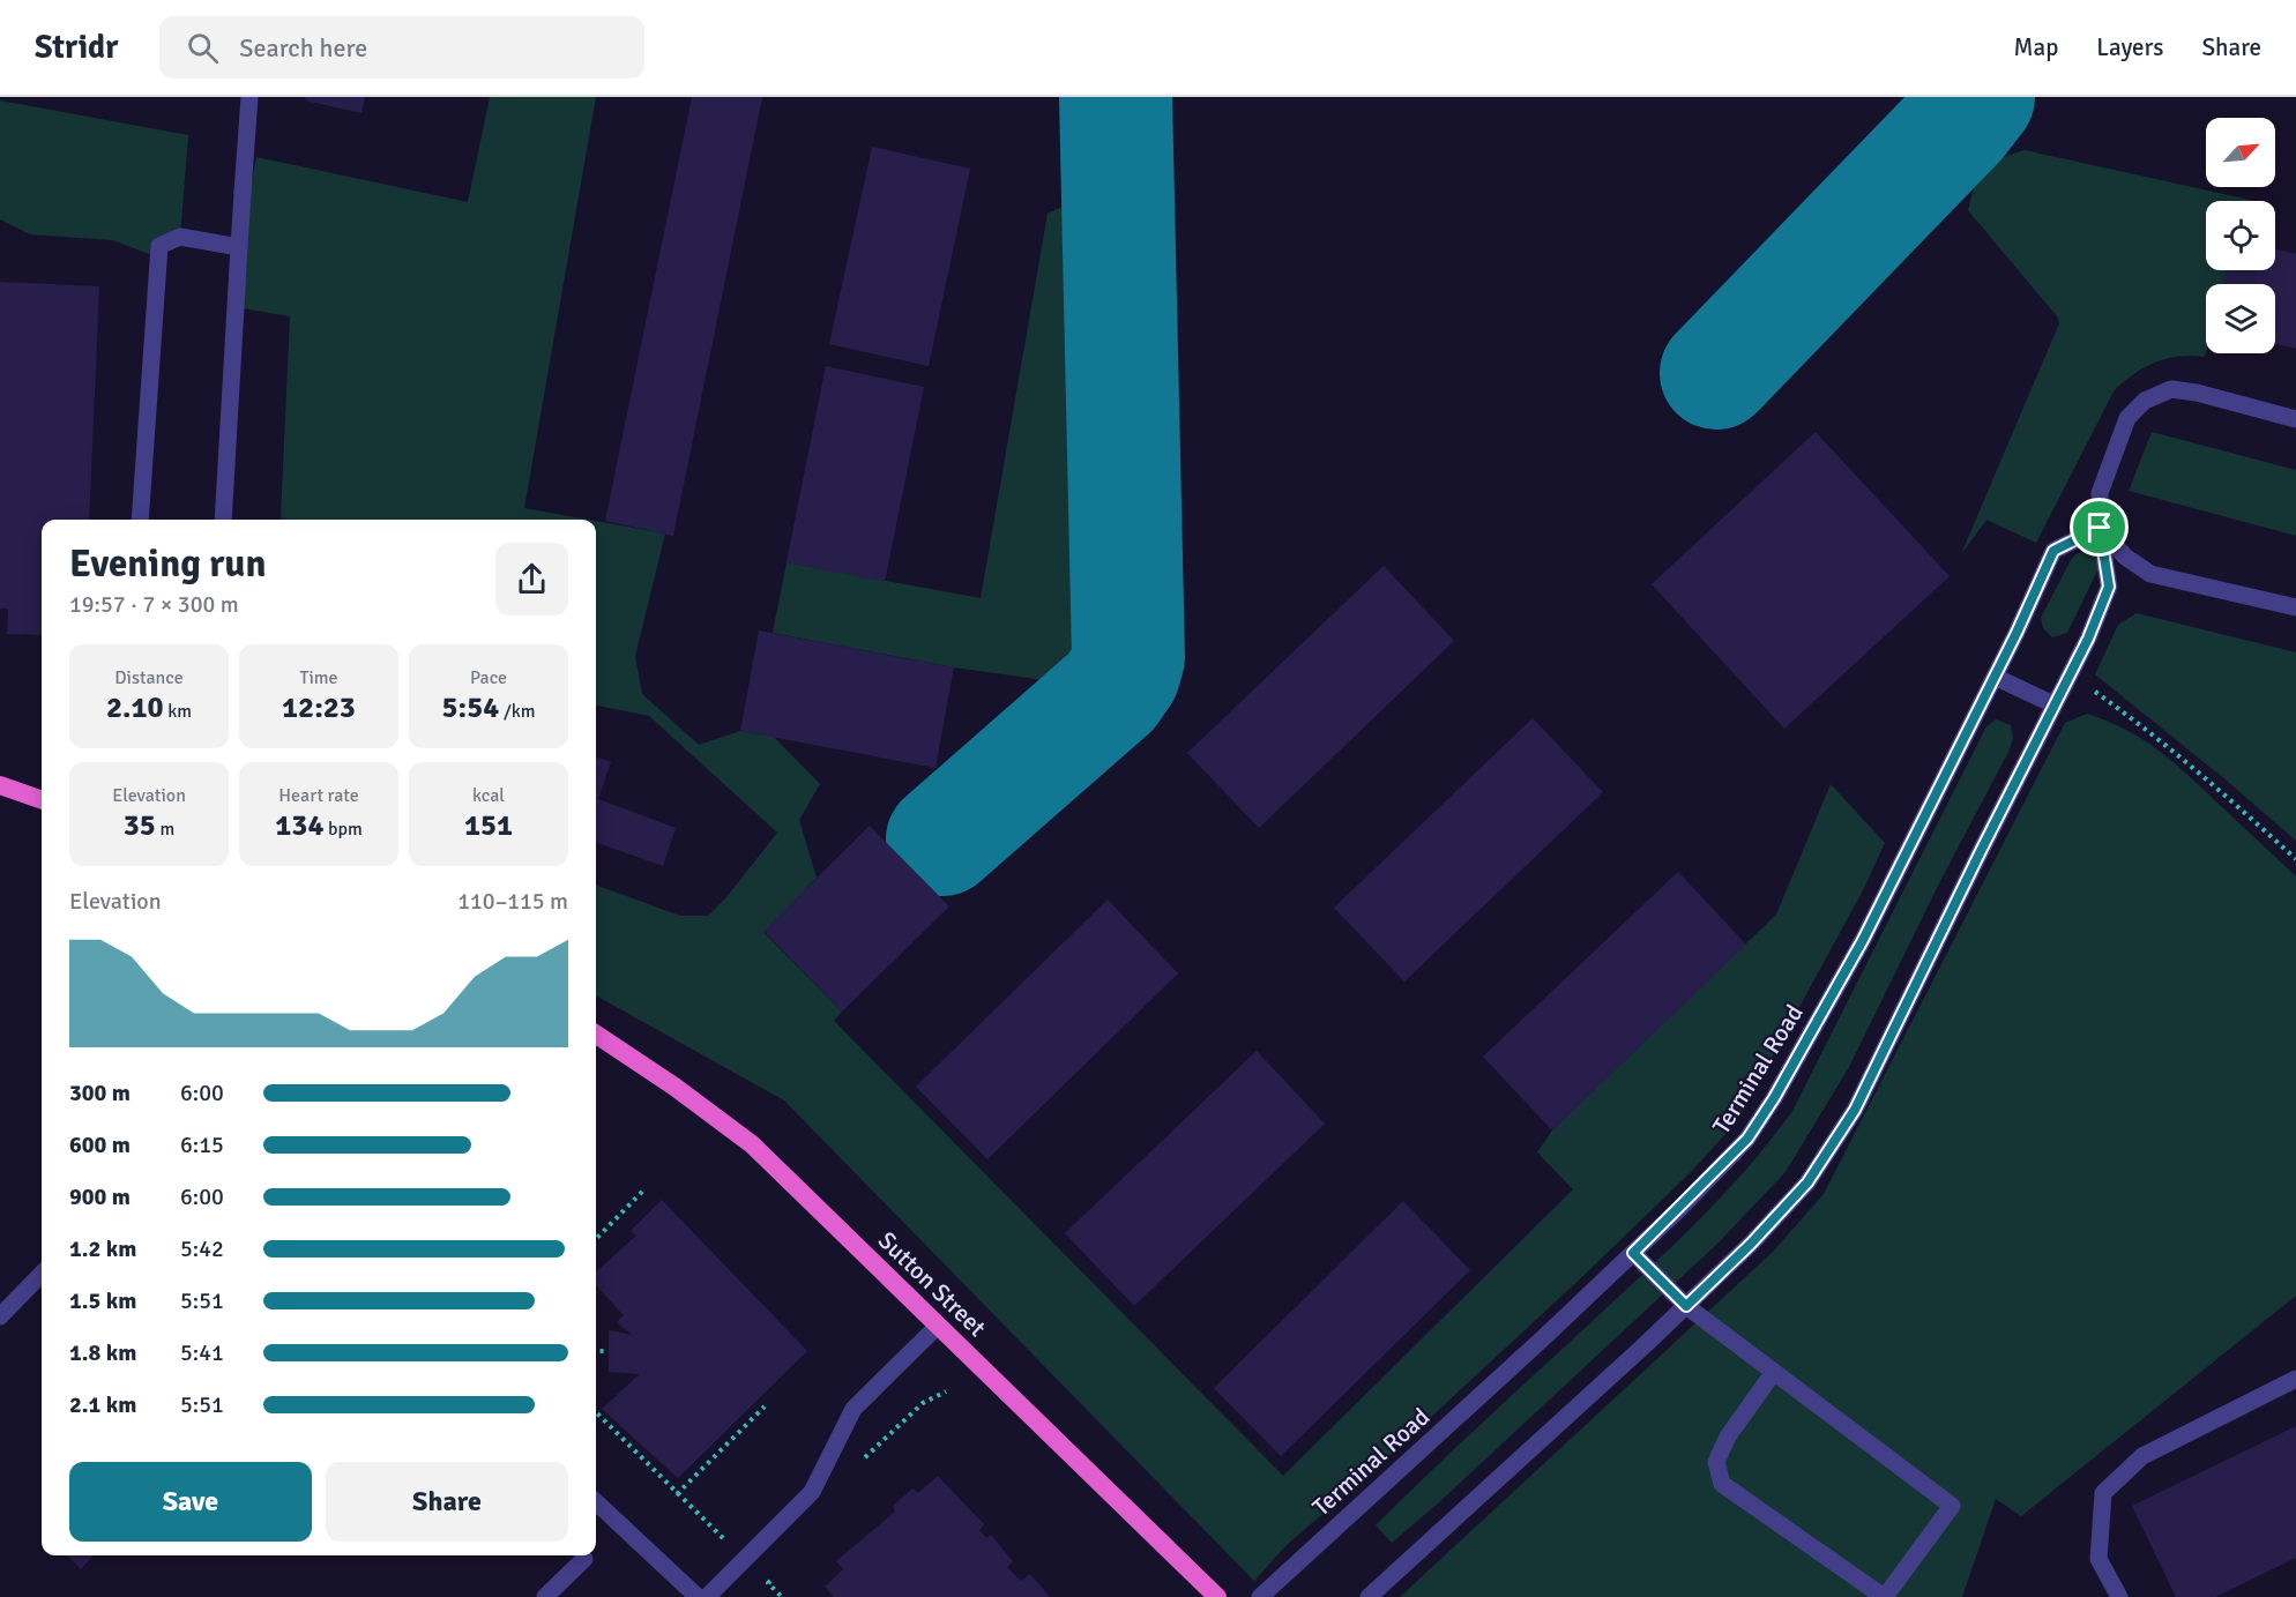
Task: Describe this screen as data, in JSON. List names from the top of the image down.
{
  "streets": {
    "highway": ["Sutton Street"],
    "street": ["Terminal Road"]
  },
  "north": "top right",
  "page": {
    "header": "Stridr",
    "search": "Search here",
    "nav": ["Map", "Layers", "Share"],
    "heading": ["Evening run", "19:57 · 7 × 300 m"],
    "stats": [
      ["Distance", "2.10 km"],
      ["Time", "12:23"],
      ["Pace", "5:54 /km"],
      ["Elevation", "35 m"],
      ["Heart rate", "134 bpm"],
      ["kcal", "151"]
    ],
    "chart": ["Elevation", "110–115 m"],
    "list": [
      {
        "name": "300 m",
        "note": "6:00"
      },
      {
        "name": "600 m",
        "note": "6:15"
      },
      {
        "name": "900 m",
        "note": "6:00"
      },
      {
        "name": "1.2 km",
        "note": "5:42"
      },
      {
        "name": "1.5 km",
        "note": "5:51"
      },
      {
        "name": "1.8 km",
        "note": "5:41"
      },
      {
        "name": "2.1 km",
        "note": "5:51"
      }
    ],
    "buttons": ["Save", "Share"]
  }
}
